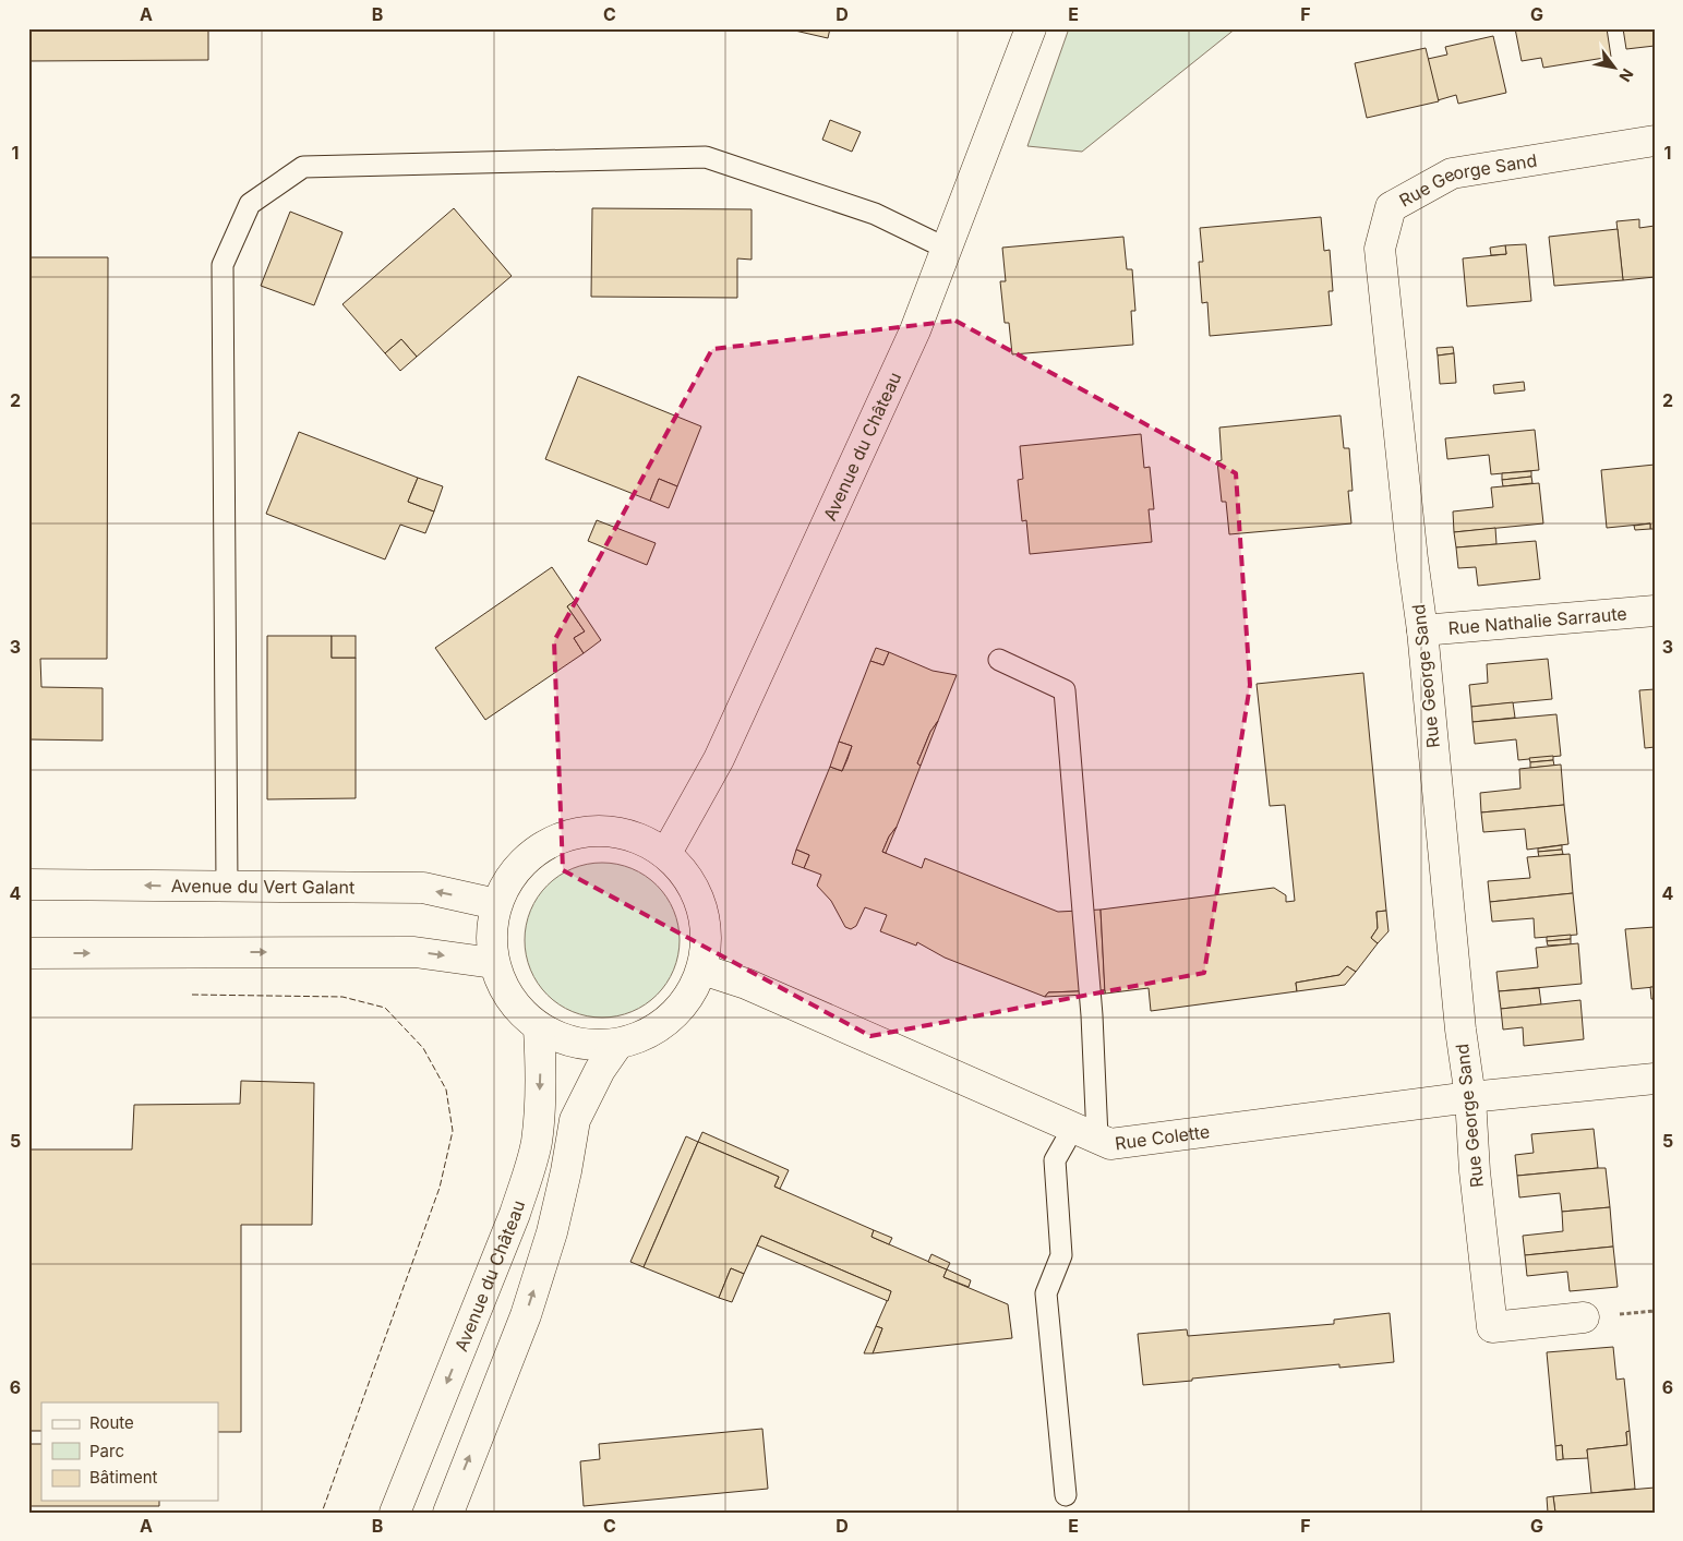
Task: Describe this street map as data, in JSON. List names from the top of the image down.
{
  "streets": {
    "street": [
      "Rue George Sand",
      "Avenue du Château",
      "Rue Nathalie Sarraute",
      "Avenue du Vert Galant",
      "Rue Colette"
    ]
  },
  "crossings": [
    ["Rue George Sand", "Rue Nathalie Sarraute"],
    ["Rue George Sand", "Rue Colette"]
  ],
  "legend": ["Route", "Parc", "Bâtiment"],
  "north": "bottom right",
  "grid": {
    "columns": [
      "A",
      "B",
      "C",
      "D",
      "E",
      "F",
      "G"
    ],
    "rows": [
      "1",
      "2",
      "3",
      "4",
      "5",
      "6"
    ]
  }
}
